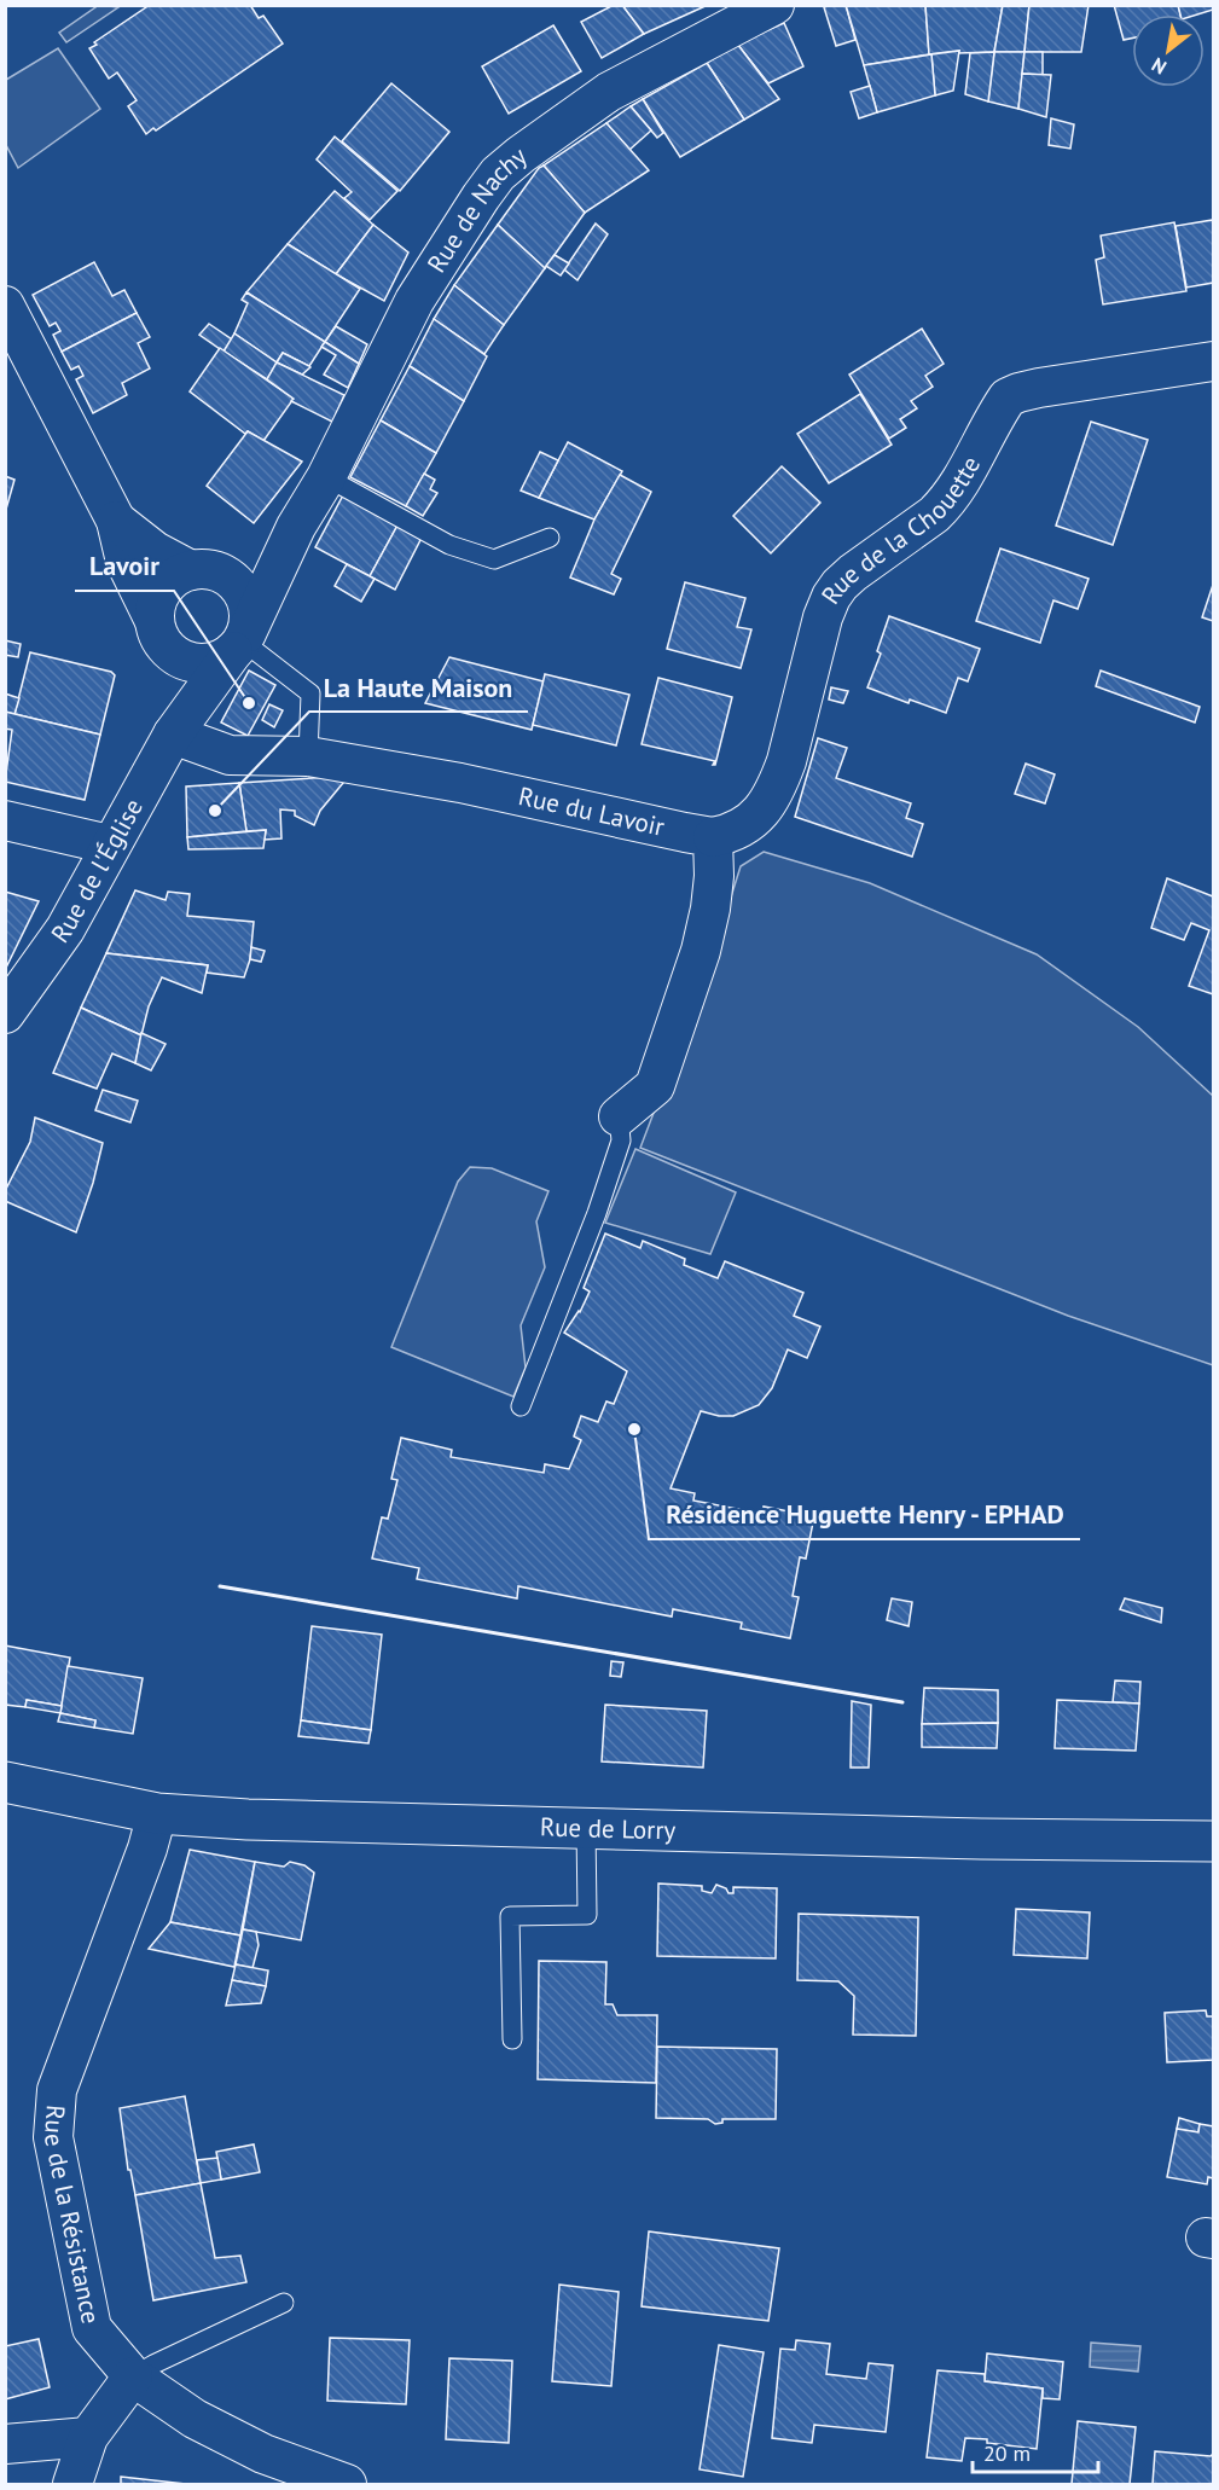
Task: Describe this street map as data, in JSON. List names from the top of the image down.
{
  "streets": {
    "street": [
      "Rue de Nachy",
      "Rue de la Chouette",
      "Rue du Lavoir",
      "Rue de l'Église",
      "Rue de Lorry",
      "Rue de la Résistance"
    ]
  },
  "crossings": [
    ["Rue de Nachy", "Rue de l'Église"],
    ["Rue de la Chouette", "Rue du Lavoir"],
    ["Rue du Lavoir", "Rue de l'Église"],
    ["Rue de Lorry", "Rue de la Résistance"]
  ],
  "places": ["Lavoir", "La Haute Maison", "Résidence Huguette Henry - EPHAD"],
  "scale_bar": "20 m",
  "north": "bottom left"
}
